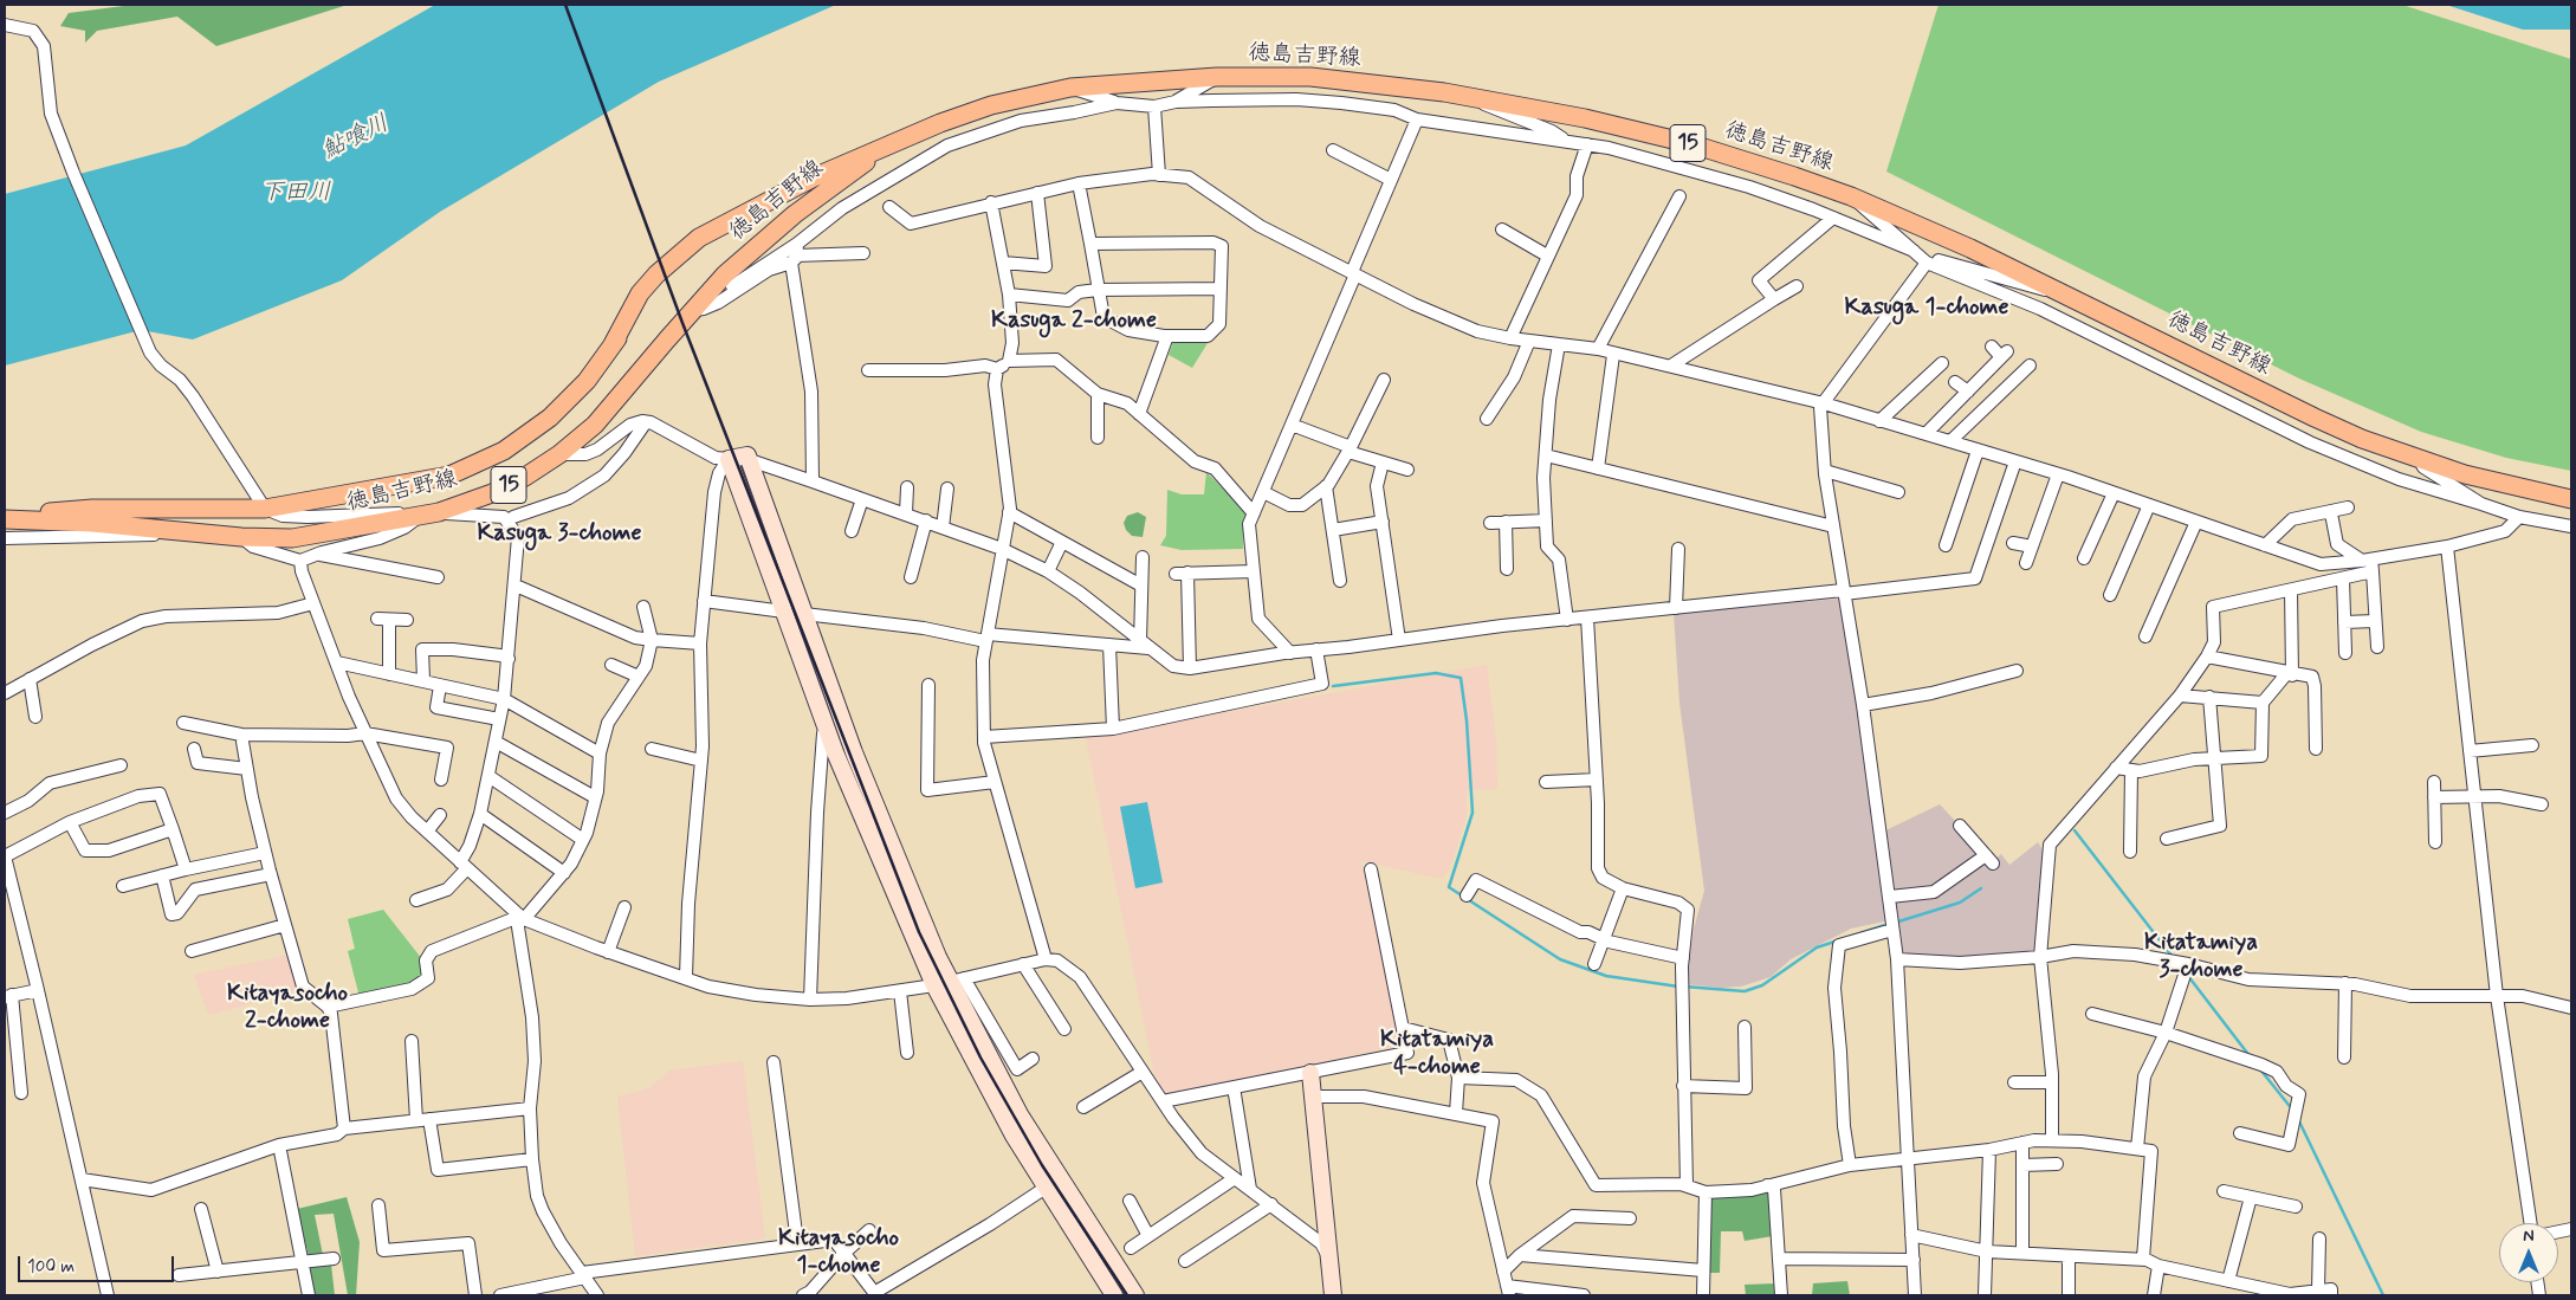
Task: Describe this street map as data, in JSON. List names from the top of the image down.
{
  "streets": {
    "main road": ["徳島吉野線", "15"]
  },
  "districts": [
    "Kasuga 1-chome",
    "Kasuga 2-chome",
    "Kasuga 3-chome",
    "Kitatamiya 3-chome",
    "Kitayasocho 2-chome",
    "Kitatamiya 4-chome",
    "Kitayasocho 1-chome"
  ],
  "water": ["鮎喰川", "下田川"],
  "scale_bar": "100 m",
  "north": "top"
}
